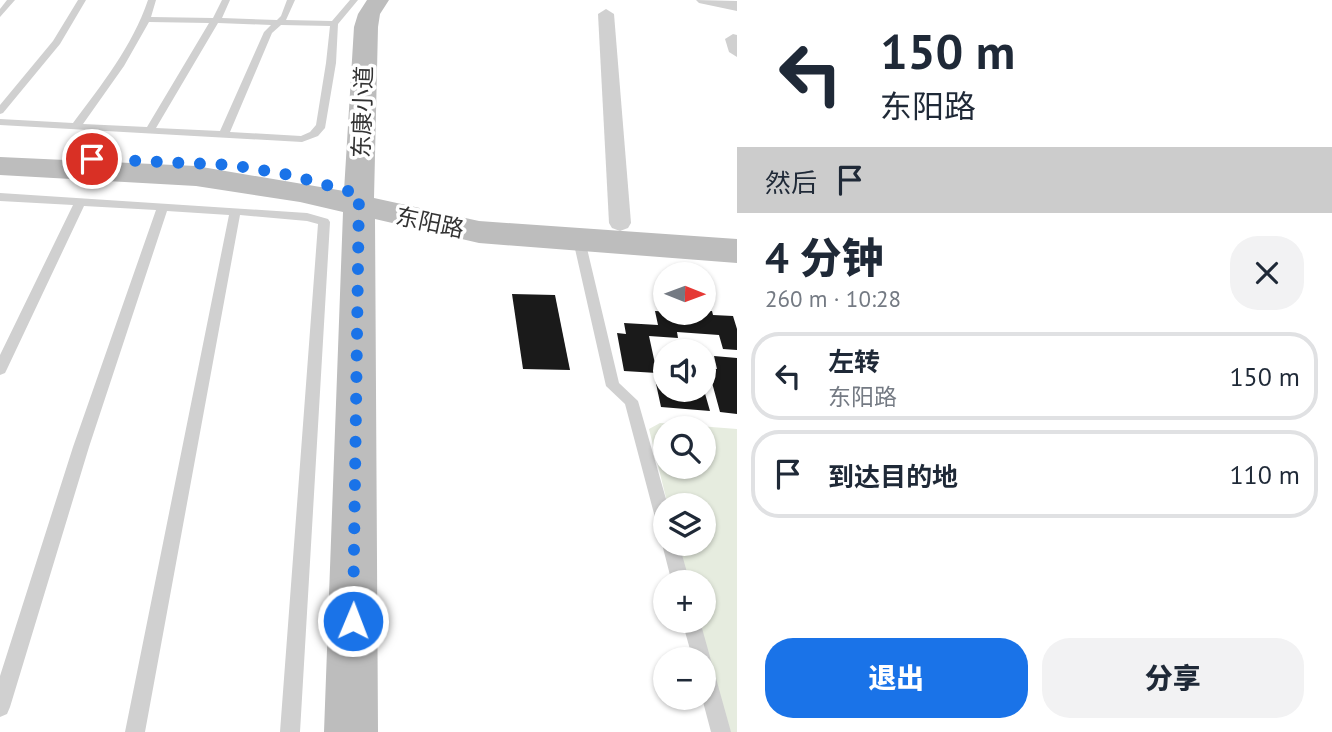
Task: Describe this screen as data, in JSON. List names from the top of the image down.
{
  "streets": {
    "main road": ["东康小道", "东阳路"]
  },
  "crossings": [
    ["东康小道", "东阳路"]
  ],
  "north": "right",
  "page": {
    "turn": ["150 m", "东阳路"],
    "then": "然后",
    "heading": ["4 分钟", "260 m · 10:28"],
    "map_buttons": ["+", "−"],
    "list": [
      {
        "name": "左转",
        "note": "东阳路",
        "value": "150 m"
      },
      {
        "name": "到达目的地",
        "value": "110 m"
      }
    ],
    "buttons": ["退出", "分享"]
  }
}
